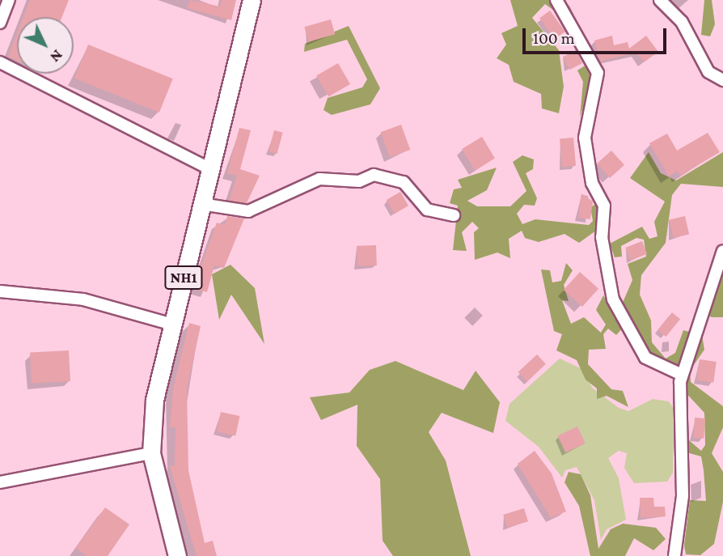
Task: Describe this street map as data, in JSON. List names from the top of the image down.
{
  "streets": {
    "highway": ["NH1"]
  },
  "scale_bar": "100 m",
  "north": "bottom right"
}
